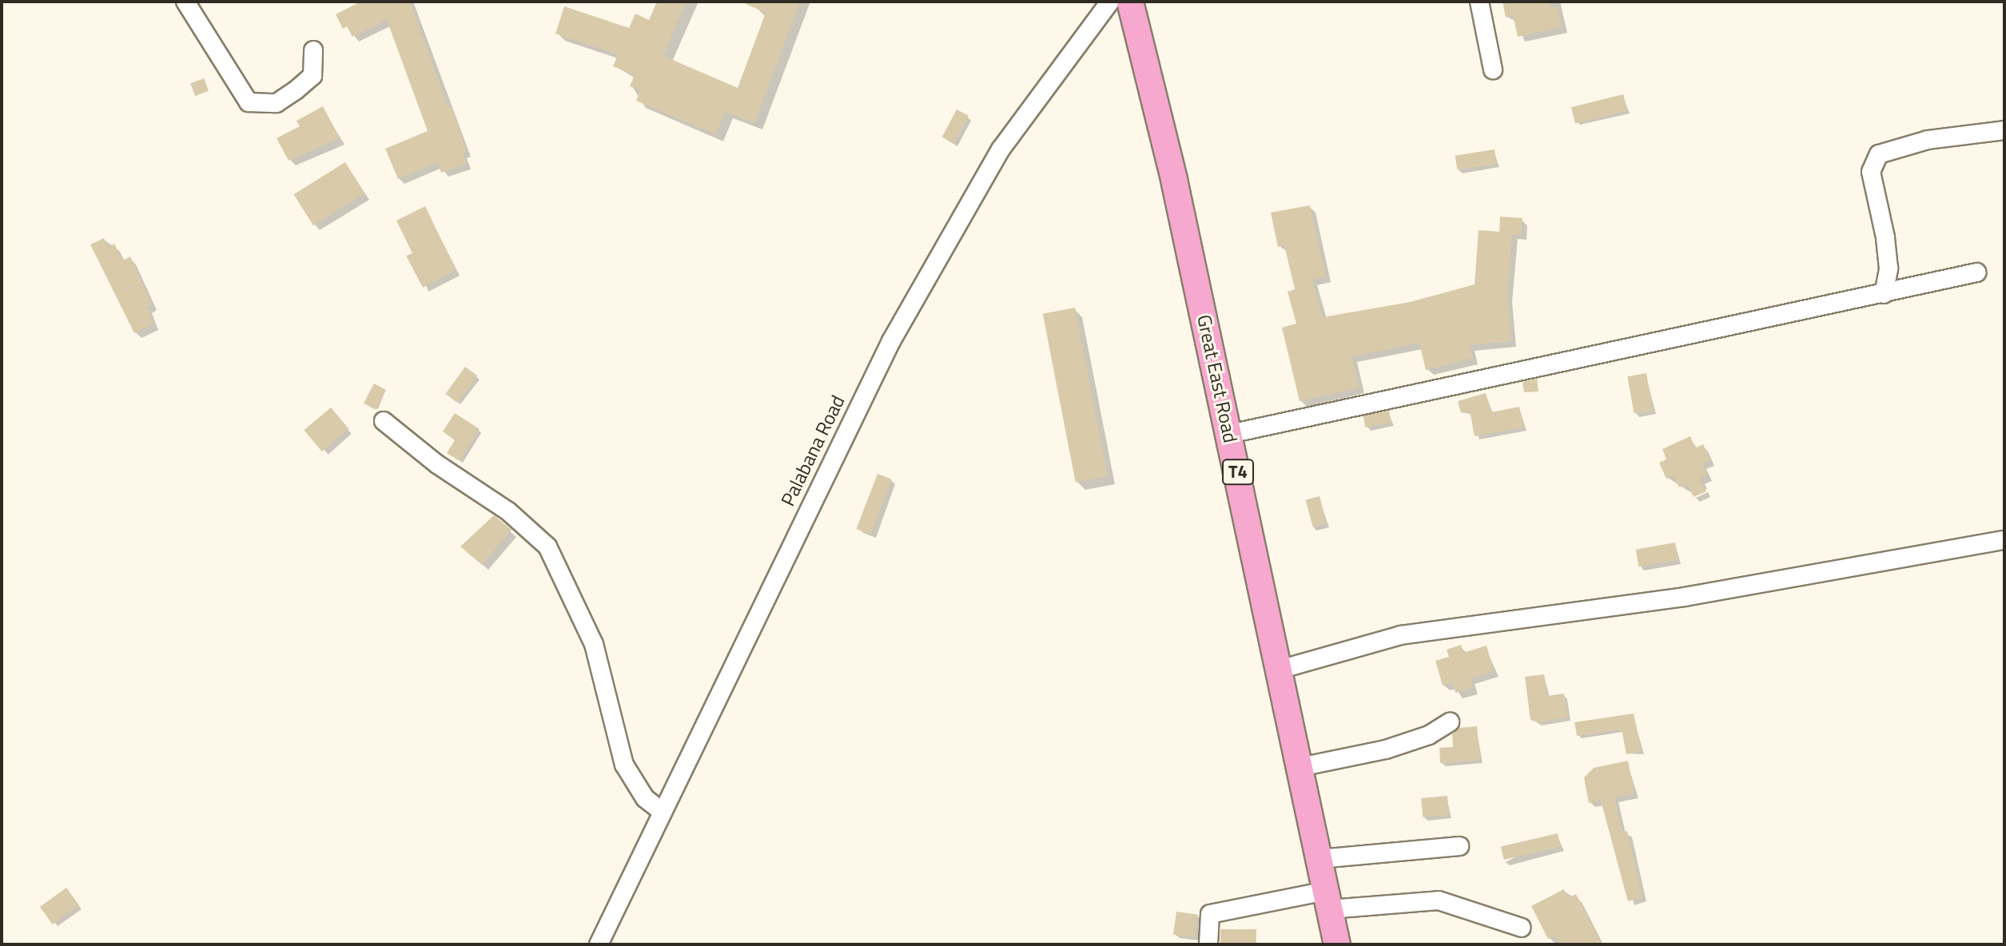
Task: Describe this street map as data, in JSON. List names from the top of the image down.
{
  "streets": {
    "highway": ["Great East Road", "T4"],
    "street": ["Palabana Road"]
  }
}
